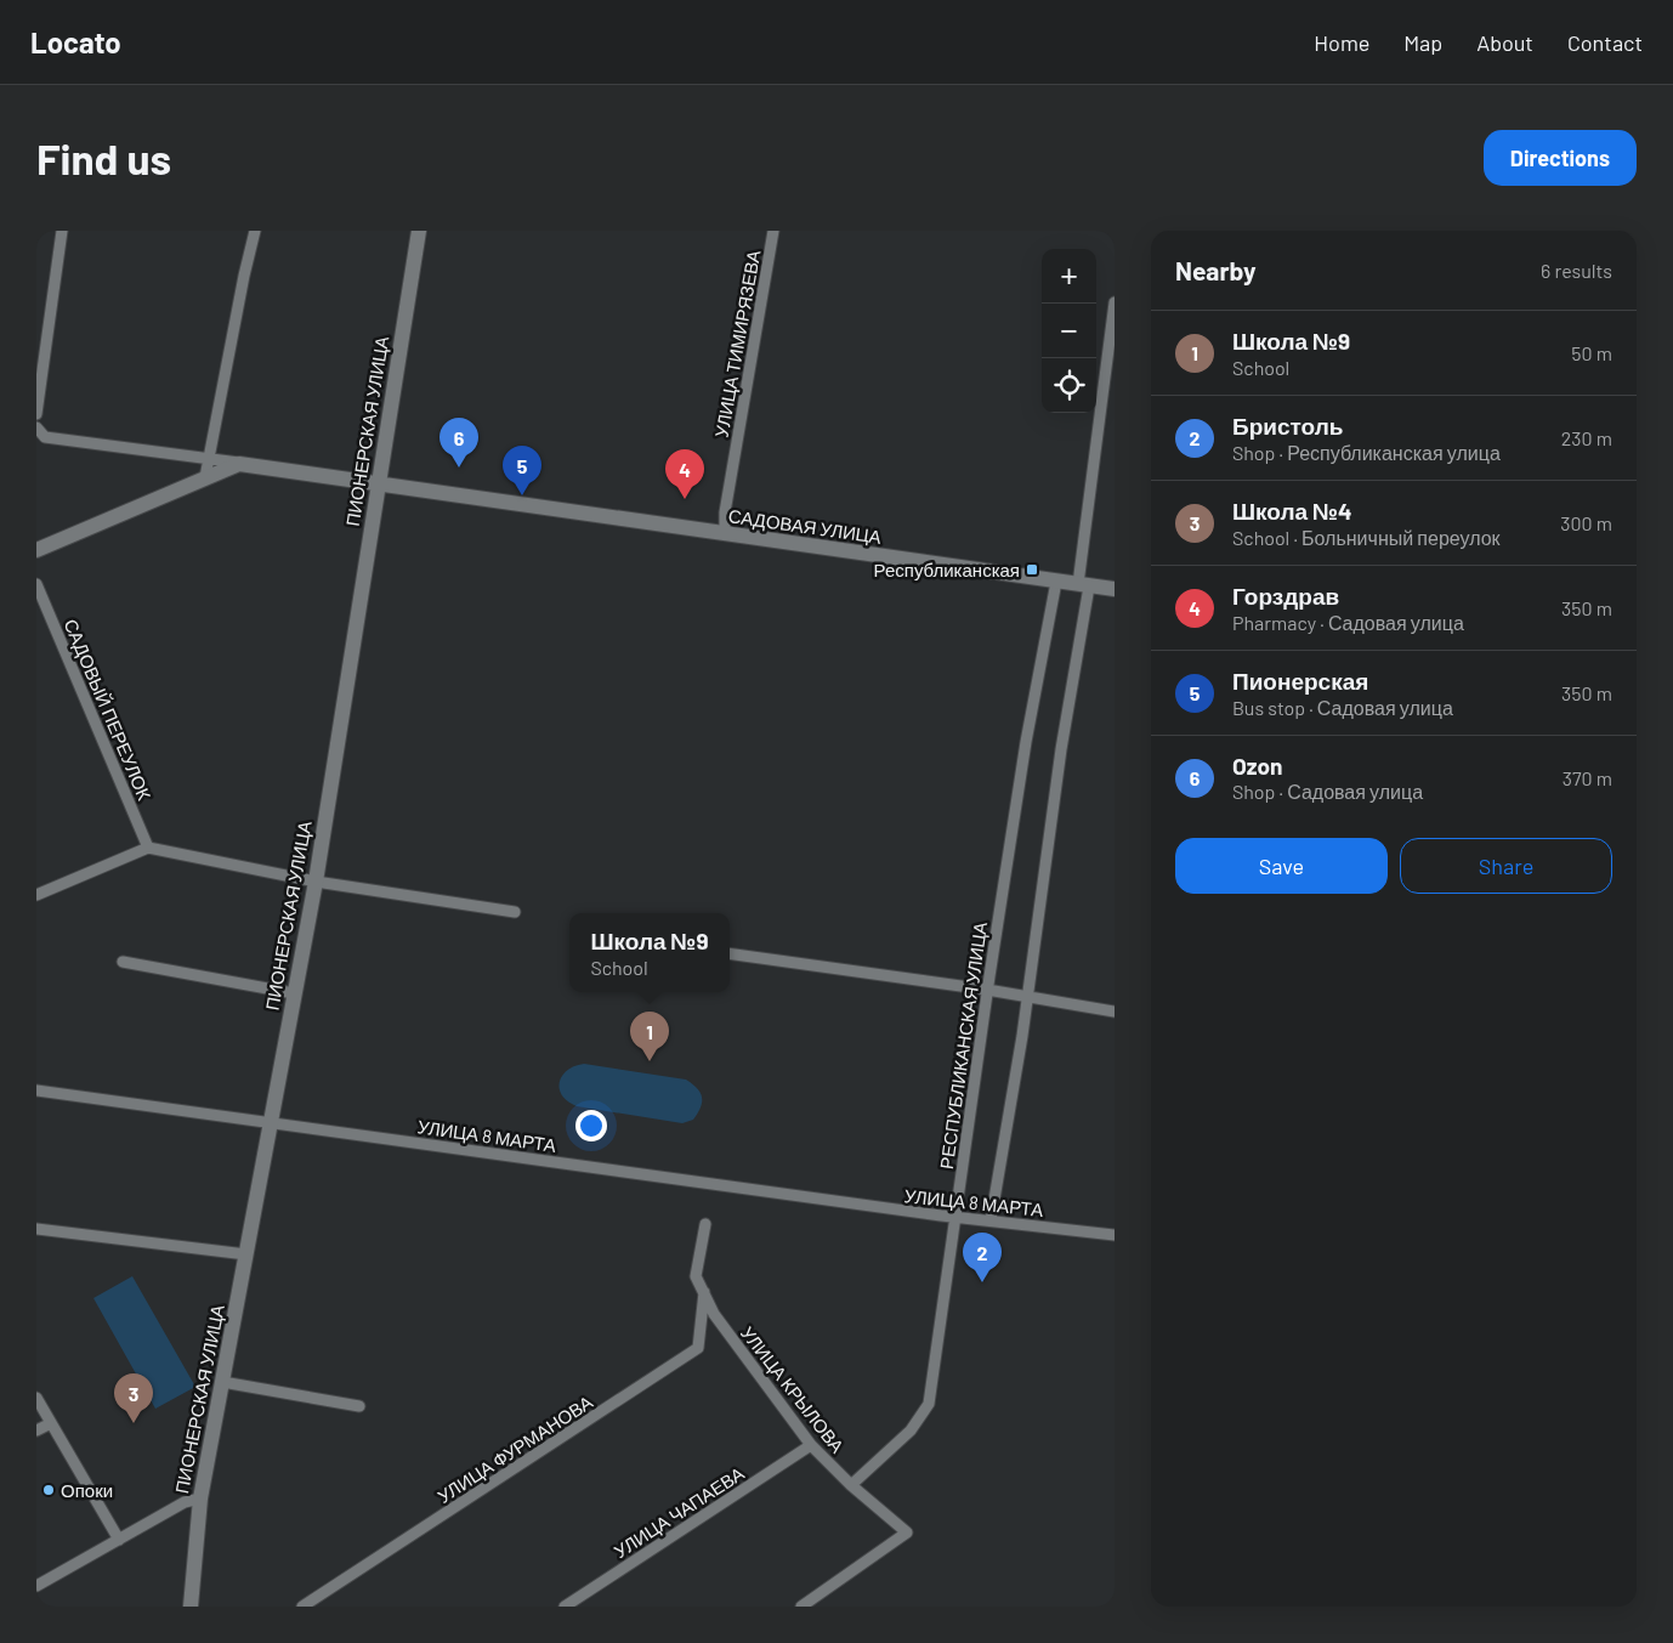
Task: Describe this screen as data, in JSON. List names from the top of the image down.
{
  "streets": {
    "street": [
      "УЛИЦА ТИМИРЯЗЕВА",
      "ПИОНЕРСКАЯ УЛИЦА",
      "САДОВАЯ УЛИЦА",
      "САДОВЫЙ ПЕРЕУЛОК",
      "РЕСПУБЛИКАНСКАЯ УЛИЦА",
      "УЛИЦА 8 МАРТА",
      "УЛИЦА КРЫЛОВА",
      "УЛИЦА ФУРМАНОВА",
      "УЛИЦА ЧАПАЕВА"
    ]
  },
  "crossings": [
    ["УЛИЦА ТИМИРЯЗЕВА", "САДОВАЯ УЛИЦА"],
    ["ПИОНЕРСКАЯ УЛИЦА", "САДОВАЯ УЛИЦА"],
    ["ПИОНЕРСКАЯ УЛИЦА", "УЛИЦА 8 МАРТА"],
    ["САДОВАЯ УЛИЦА", "РЕСПУБЛИКАНСКАЯ УЛИЦА"],
    ["РЕСПУБЛИКАНСКАЯ УЛИЦА", "УЛИЦА 8 МАРТА"],
    ["РЕСПУБЛИКАНСКАЯ УЛИЦА", "УЛИЦА КРЫЛОВА"],
    ["УЛИЦА КРЫЛОВА", "УЛИЦА ФУРМАНОВА"],
    ["УЛИЦА КРЫЛОВА", "УЛИЦА ЧАПАЕВА"]
  ],
  "places": {
    "transit": ["Республиканская"],
    "other": ["Опоки"]
  },
  "page": {
    "header": "Locato",
    "nav": [
      "Home",
      "Map",
      "About",
      "Contact"
    ],
    "buttons": [
      "Directions",
      ["Save", "Share"]
    ],
    "title": "Find us",
    "heading": ["Nearby", "6 results"],
    "map_buttons": ["+", "−"],
    "list": [
      {
        "mark": "1",
        "name": "Школа №9",
        "note": "School",
        "value": "50 m"
      },
      {
        "mark": "2",
        "name": "Бристоль",
        "note": "Shop · Республиканская улица",
        "value": "230 m"
      },
      {
        "mark": "3",
        "name": "Школа №4",
        "note": "School · Больничный переулок",
        "value": "300 m"
      },
      {
        "mark": "4",
        "name": "Горздрав",
        "note": "Pharmacy · Садовая улица",
        "value": "350 m"
      },
      {
        "mark": "5",
        "name": "Пионерская",
        "note": "Bus stop · Садовая улица",
        "value": "350 m"
      },
      {
        "mark": "6",
        "name": "Ozon",
        "note": "Shop · Садовая улица",
        "value": "370 m"
      }
    ],
    "pins": [
      "6",
      "5",
      "4",
      "1",
      "2",
      "3"
    ],
    "popup": ["Школа №9", "School"]
  }
}
